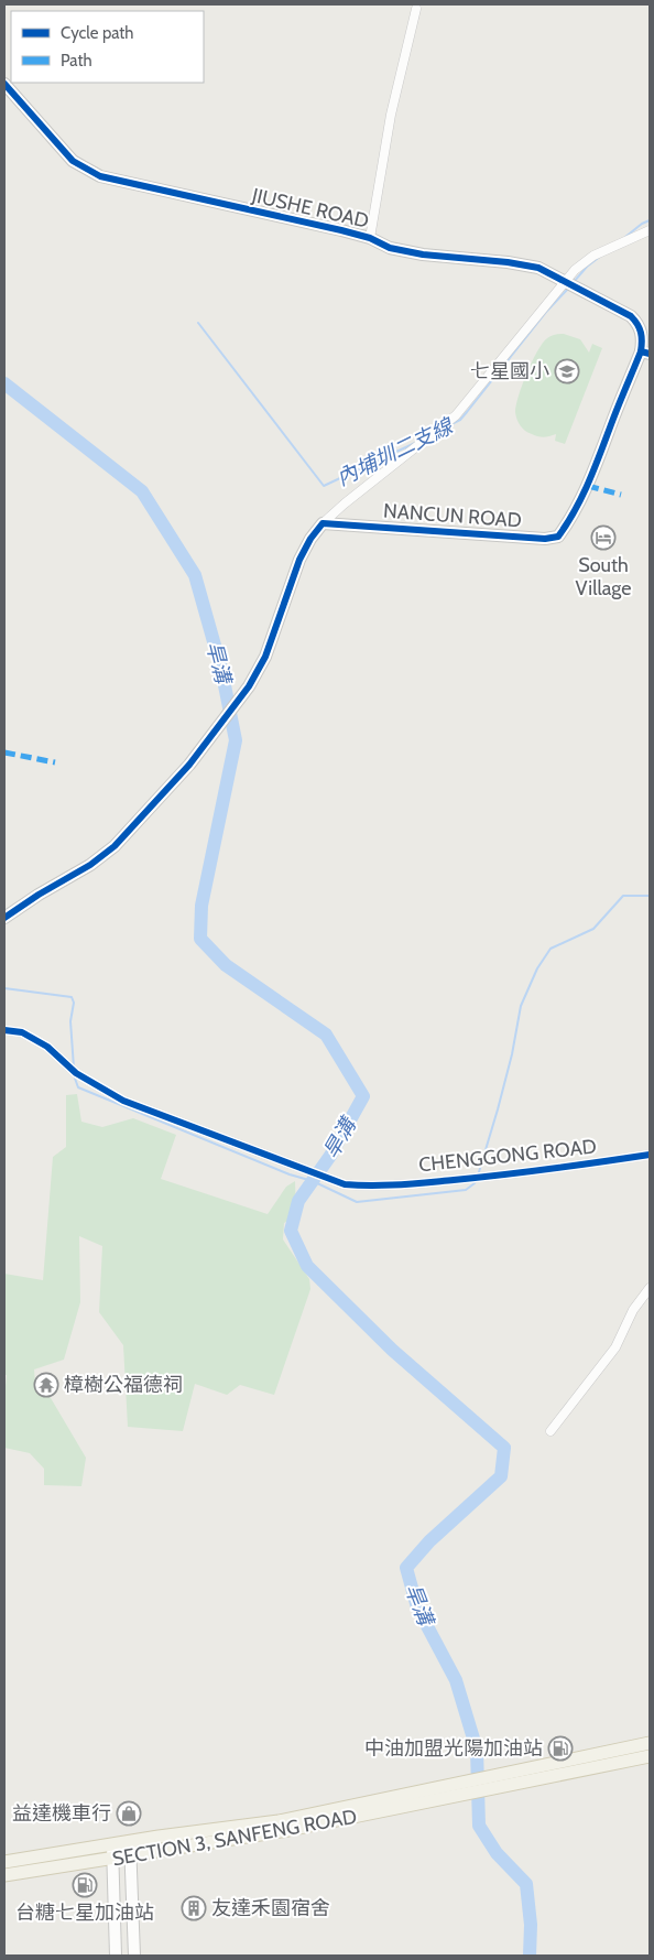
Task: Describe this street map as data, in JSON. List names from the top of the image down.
{
  "streets": {
    "main road": ["SECTION 3, SANFENG ROAD"],
    "street": ["JIUSHE ROAD", "NANCUN ROAD", "CHENGGONG ROAD"]
  },
  "crossings": [
    ["JIUSHE ROAD", "NANCUN ROAD"]
  ],
  "water": ["內埔圳二支線", "旱溝"],
  "places": {
    "school or university": ["七星國小"],
    "hotel": ["South Village"],
    "temple": ["樟樹公福德祠"],
    "fuel station": ["中油加盟光陽加油站", "台糖七星加油站"],
    "shop": ["益達機車行"],
    "building": ["友達禾園宿舍"]
  },
  "legend": ["Cycle path", "Path"]
}
